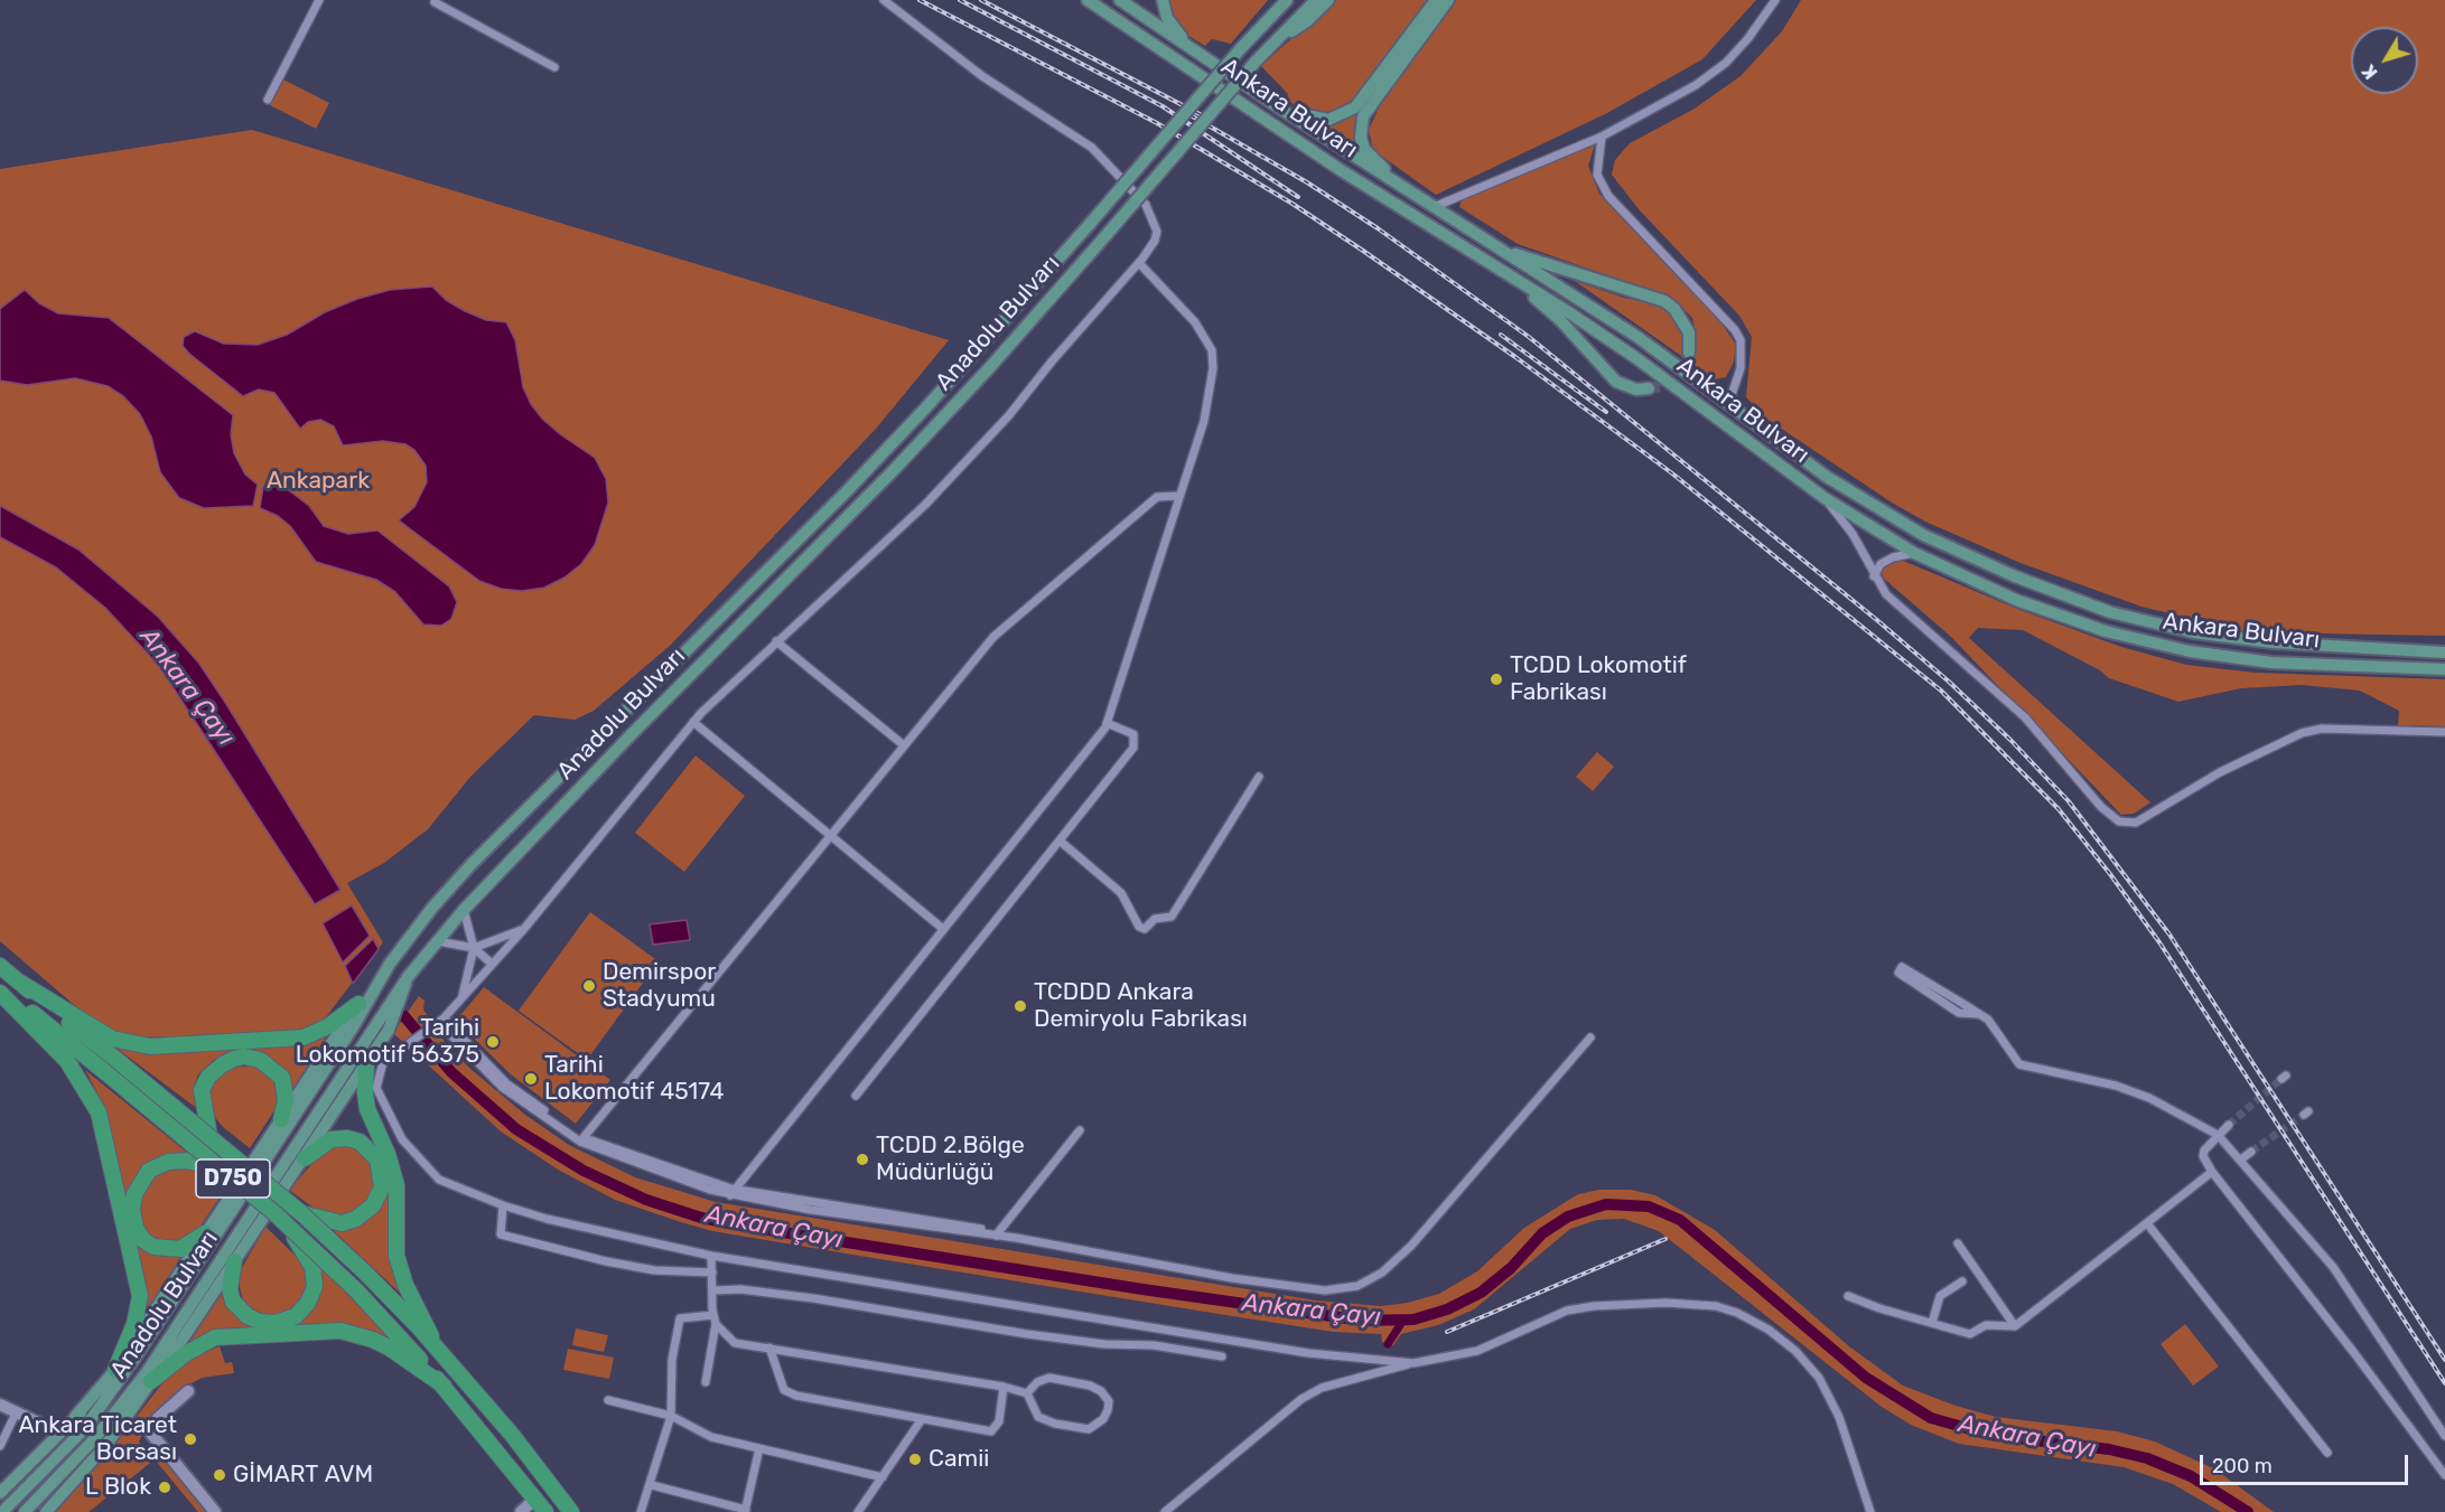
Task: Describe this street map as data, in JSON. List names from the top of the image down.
{
  "streets": {
    "highway": ["D750"],
    "main road": ["Ankara Bulvarı", "Anadolu Bulvarı"]
  },
  "water": ["Ankara Çayı"],
  "parks": ["Ankapark"],
  "places": [
    "TCDD Lokomotif Fabrikası",
    "Demirspor Stadyumu",
    "TCDDD Ankara Demiryolu Fabrikası",
    "Tarihi Lokomotif 56375",
    "Tarihi Lokomotif 45174",
    "TCDD 2.Bölge Müdürlüğü",
    "Ankara Ticaret Borsası",
    "Camii",
    "GİMART AVM",
    "L Blok"
  ],
  "scale_bar": "200 m",
  "north": "bottom left"
}
